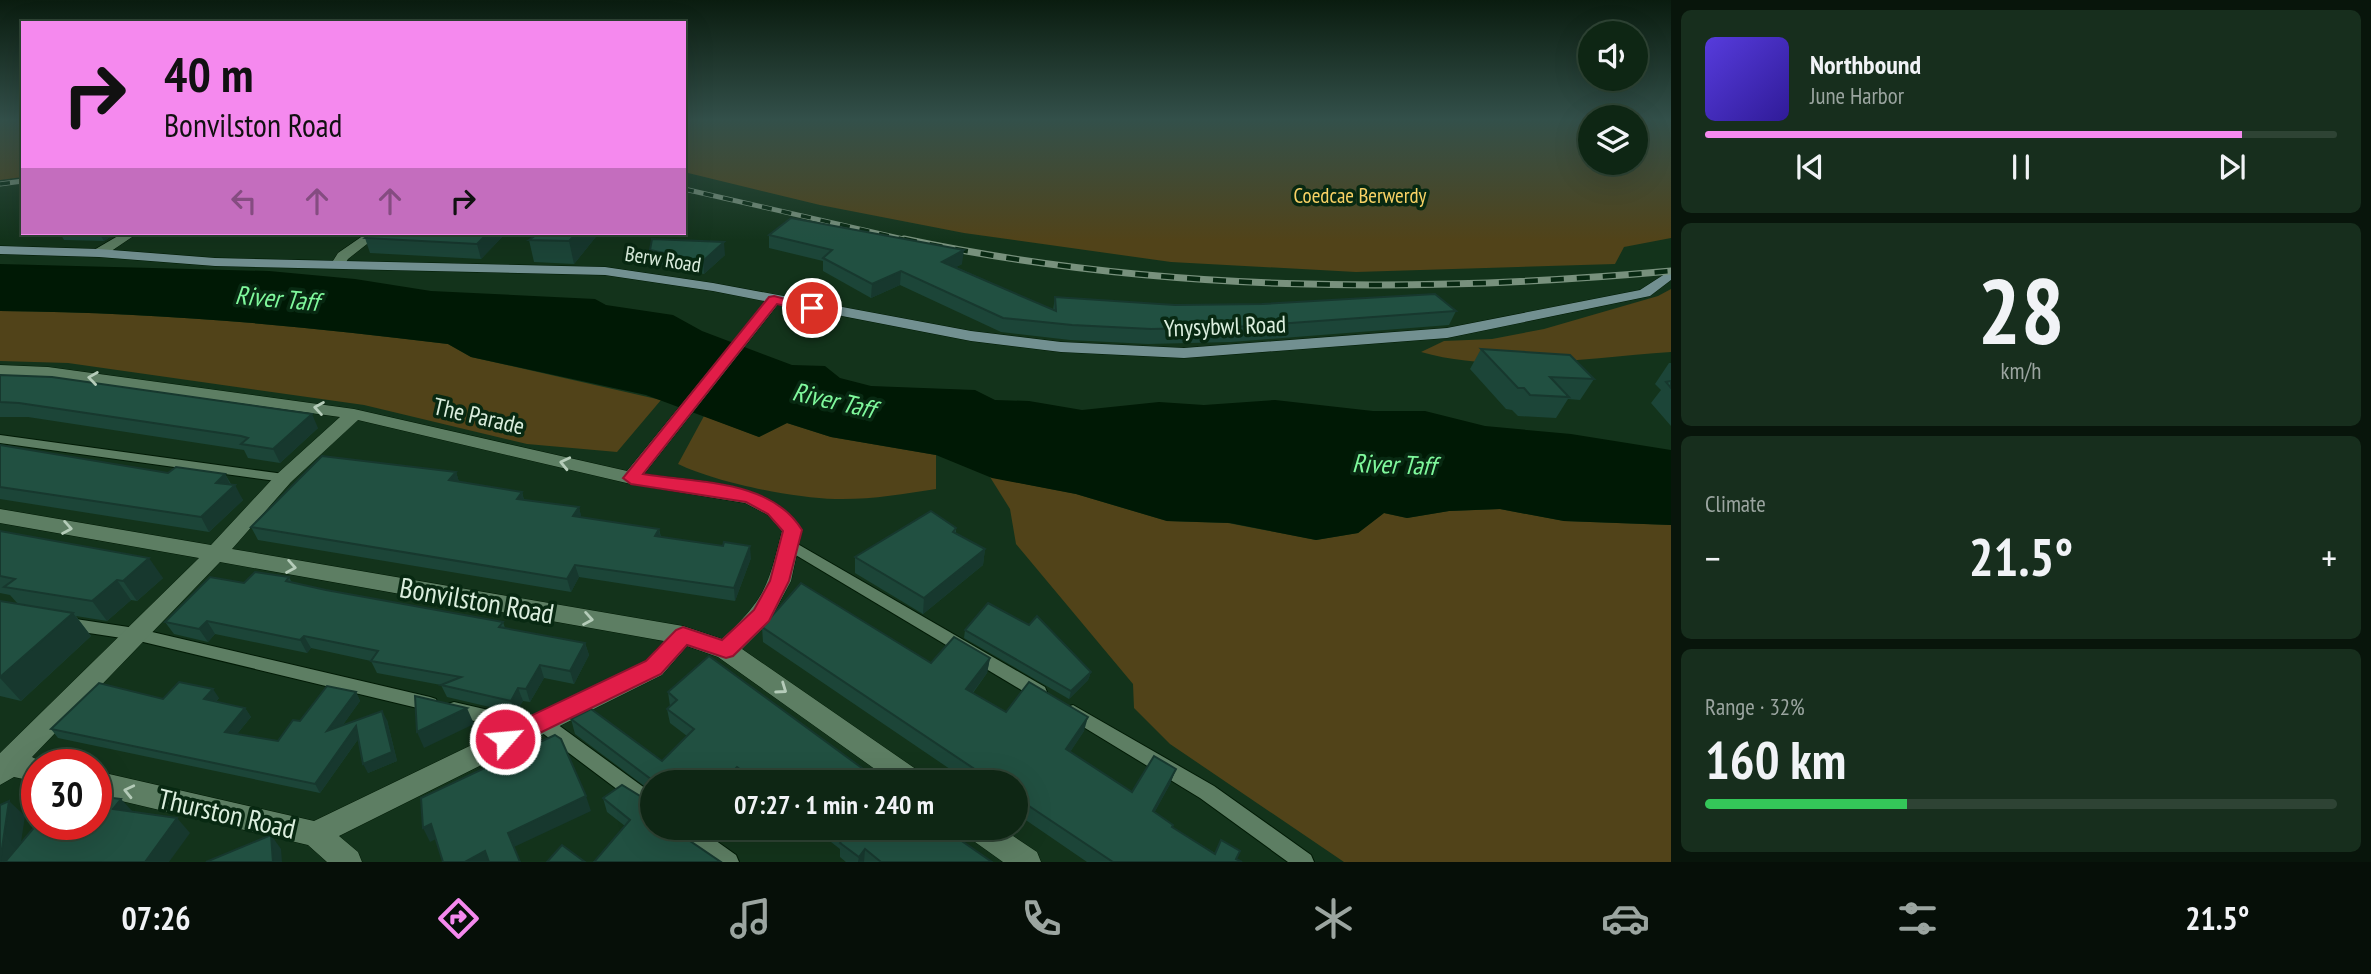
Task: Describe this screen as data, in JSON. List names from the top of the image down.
{
  "streets": {
    "main road": ["Berw Road", "Ynysybwl Road"],
    "street": ["The Parade", "Bonvilston Road", "Thurston Road"]
  },
  "crossings": [
    ["Berw Road", "Ynysybwl Road"]
  ],
  "one_way": ["The Parade", "Bonvilston Road", "Thurston Road"],
  "water": ["River Taff"],
  "parks": ["Coedcae Berwerdy"],
  "page": {
    "turn": ["40 m", "Bonvilston Road"],
    "song": ["Northbound", "June Harbor"],
    "tile": [
      ["28", "km/h"],
      "Climate",
      ["Range · 32%", "160 km"]
    ],
    "heat": ["−", "21.5°", "+"],
    "limit": "30",
    "trip": "07:27 · 1 min · 240 m",
    "tabs": ["07:26", "21.5°"]
  }
}
